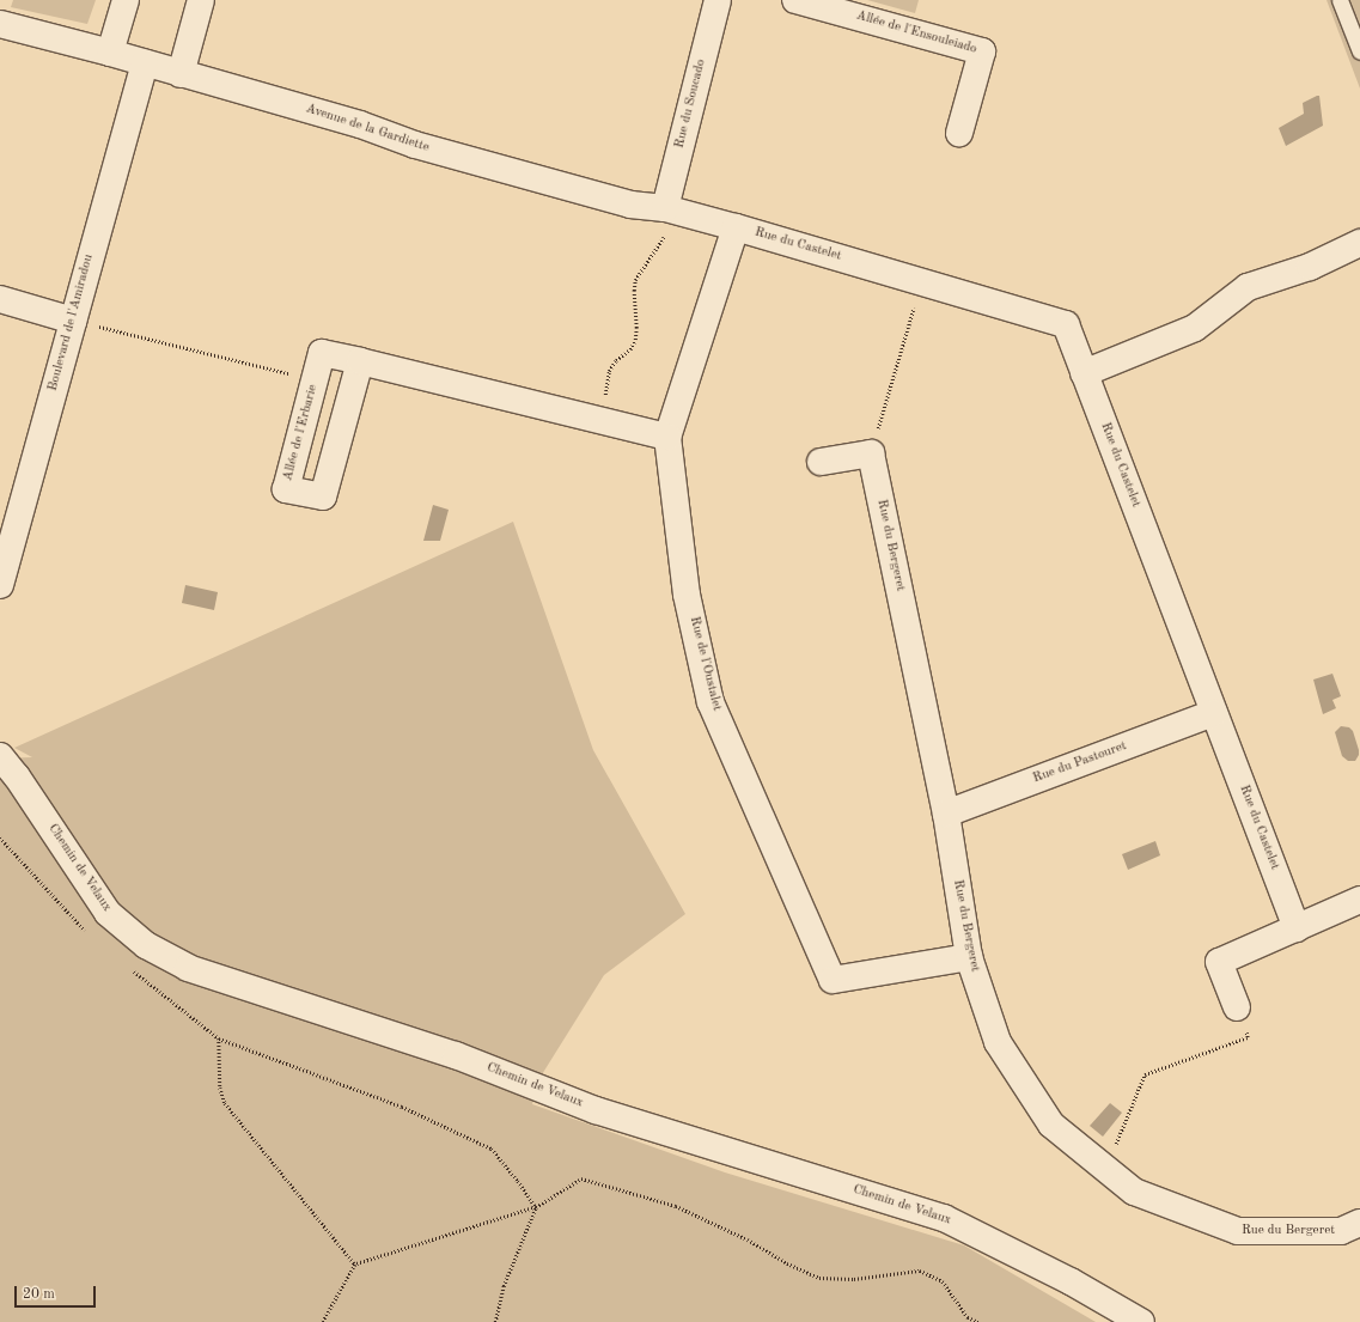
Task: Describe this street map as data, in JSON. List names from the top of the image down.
{
  "streets": {
    "street": [
      "Allée de l'Ensouleiado",
      "Rue du Soucado",
      "Avenue de la Gardiette",
      "Rue du Castelet",
      "Boulevard de l'Amiradou",
      "Allée de l'Erbarie",
      "Rue du Bergeret",
      "Rue de l'Oustalet",
      "Rue du Pastouret",
      "Chemin de Velaux"
    ]
  },
  "crossings": [
    ["Rue du Soucado", "Avenue de la Gardiette"],
    ["Avenue de la Gardiette", "Rue du Castelet"],
    ["Avenue de la Gardiette", "Boulevard de l'Amiradou"],
    ["Avenue de la Gardiette", "Rue de l'Oustalet"],
    ["Rue du Castelet", "Rue de l'Oustalet"],
    ["Rue du Castelet", "Rue du Pastouret"],
    ["Allée de l'Erbarie", "Rue de l'Oustalet"],
    ["Rue du Bergeret", "Rue de l'Oustalet"],
    ["Rue du Bergeret", "Rue du Pastouret"]
  ],
  "scale_bar": "20 m"
}
